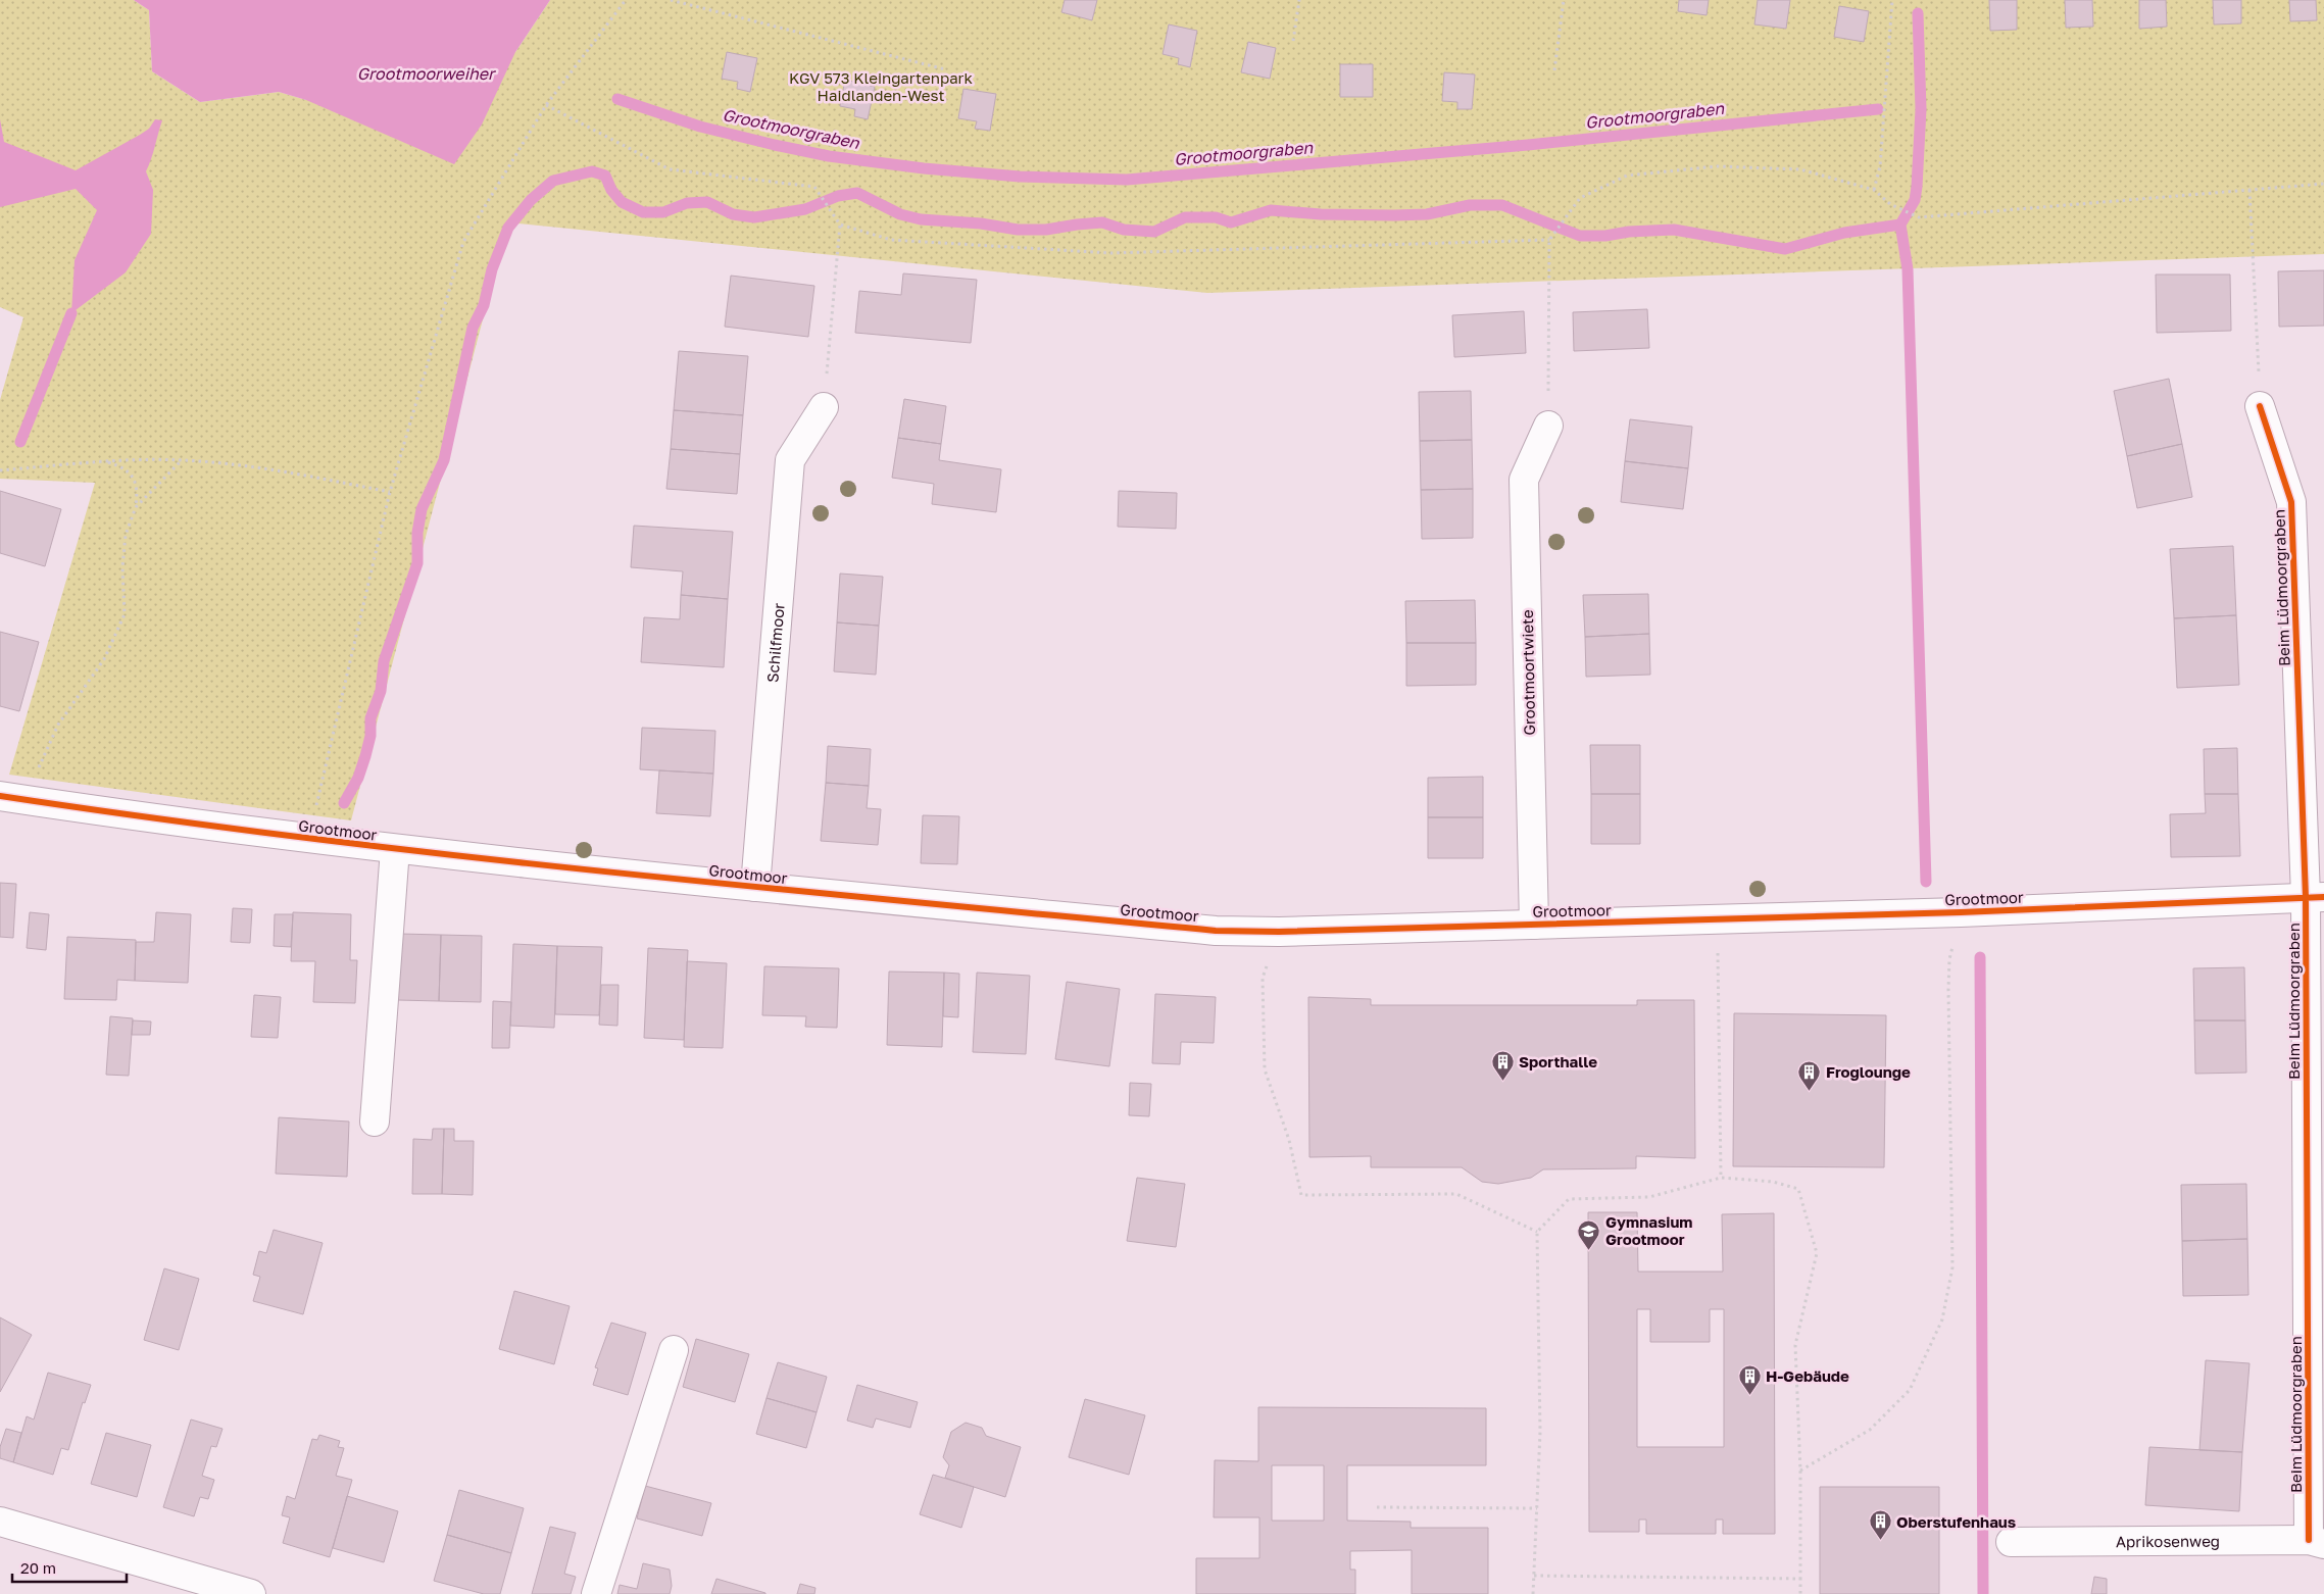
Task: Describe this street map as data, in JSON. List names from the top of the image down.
{
  "streets": {
    "street": [
      "Beim Lüdmoorgraben",
      "Schilfmoor",
      "Grootmoortwiete",
      "Grootmoor",
      "Aprikosenweg"
    ]
  },
  "crossings": [
    ["Beim Lüdmoorgraben", "Grootmoor"],
    ["Beim Lüdmoorgraben", "Aprikosenweg"],
    ["Schilfmoor", "Grootmoor"],
    ["Grootmoortwiete", "Grootmoor"]
  ],
  "water": ["Grootmoorweiher", "Grootmoorgraben"],
  "parks": ["KGV 573 Kleingartenpark Haidlanden-West"],
  "places": {
    "building": [
      "Sporthalle",
      "Froglounge",
      "H-Gebäude",
      "Oberstufenhaus"
    ],
    "school or university": ["Gymnasium Grootmoor"]
  },
  "scale_bar": "20 m"
}
